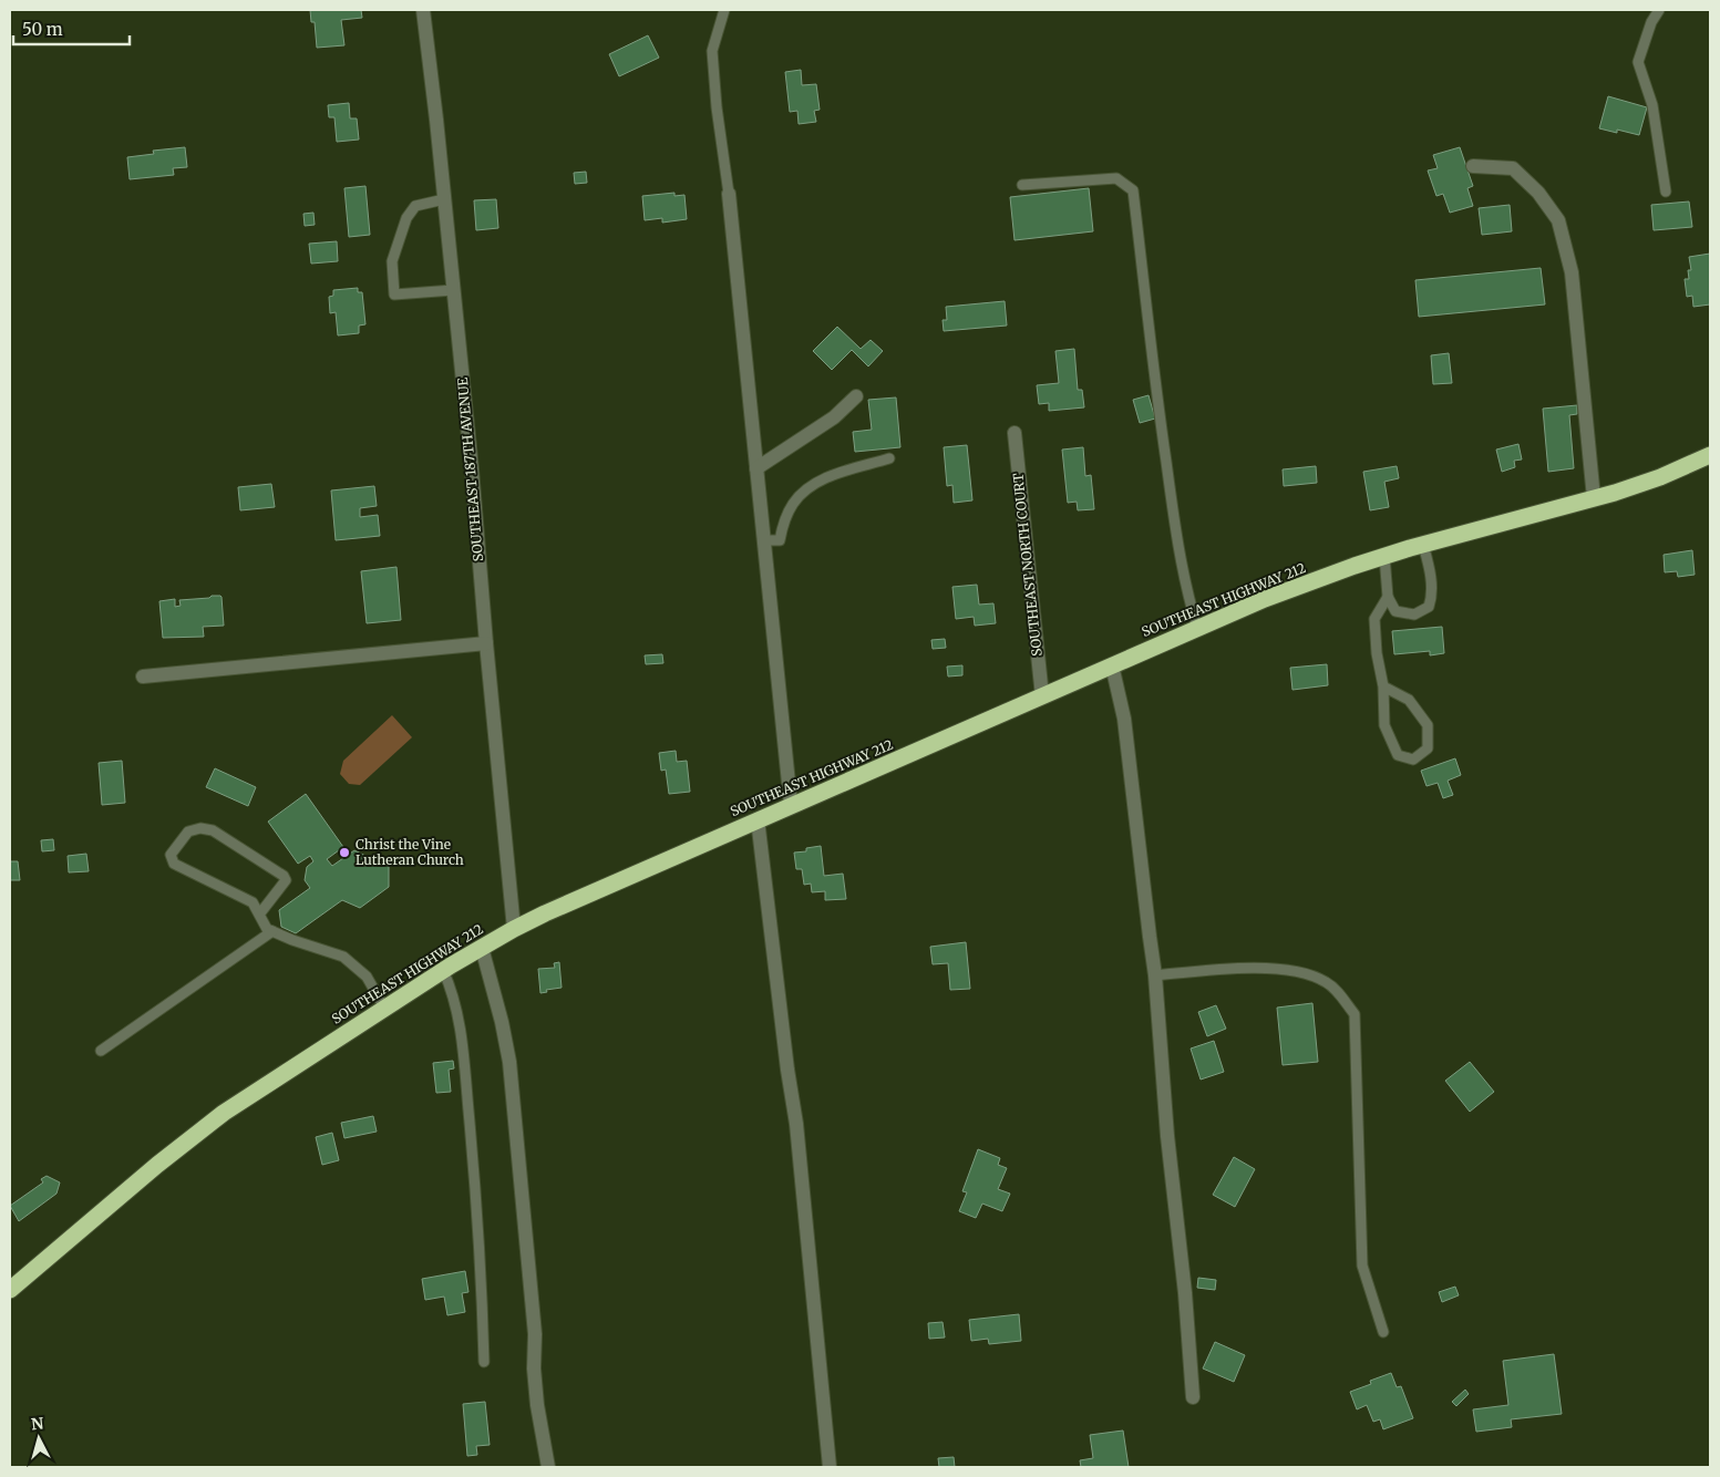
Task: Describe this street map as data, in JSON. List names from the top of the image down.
{
  "streets": {
    "highway": ["SOUTHEAST HIGHWAY 212"],
    "street": ["SOUTHEAST 187TH AVENUE", "SOUTHEAST NORTH COURT"]
  },
  "crossings": [
    ["SOUTHEAST 187TH AVENUE", "SOUTHEAST HIGHWAY 212"],
    ["SOUTHEAST NORTH COURT", "SOUTHEAST HIGHWAY 212"]
  ],
  "places": ["Christ the Vine Lutheran Church"],
  "scale_bar": "50 m",
  "north": "top"
}
